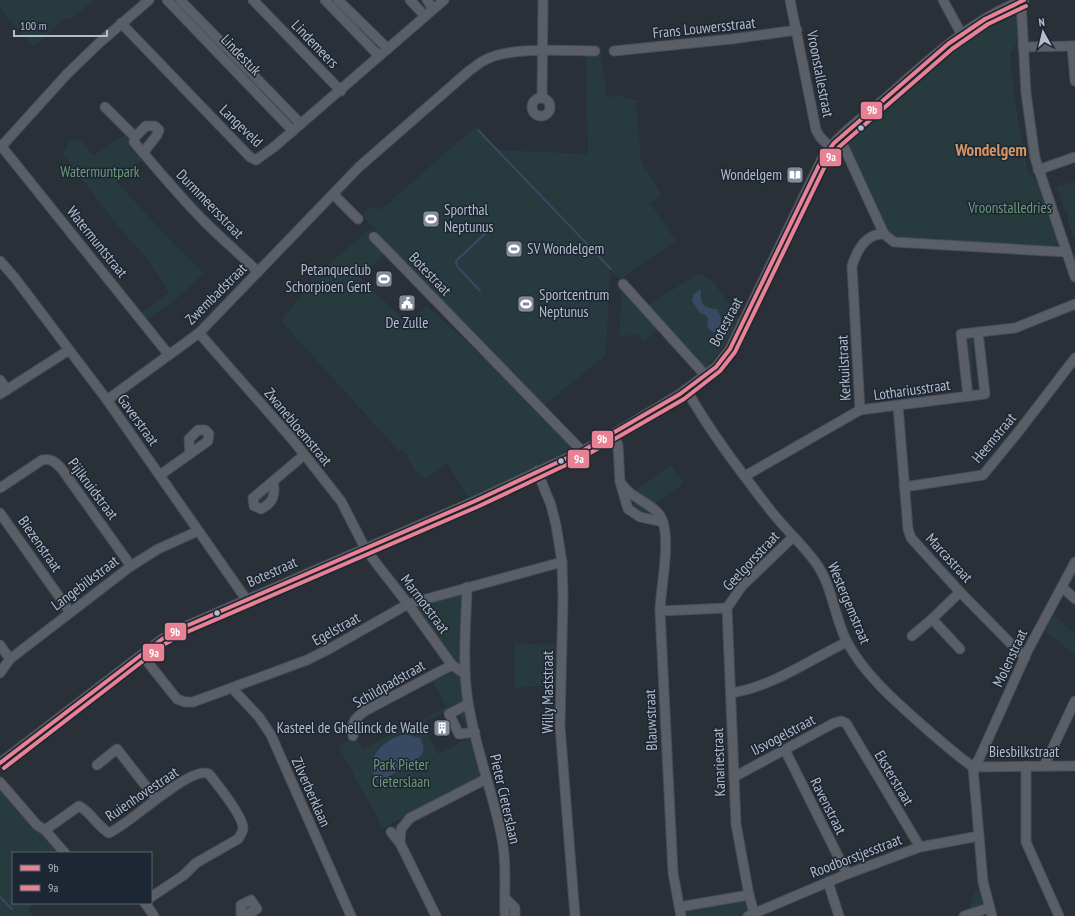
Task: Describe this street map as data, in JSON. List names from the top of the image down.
{
  "streets": {
    "street": [
      "Frans Louwersstraat",
      "Lindemeers",
      "Lindestuk",
      "Vroonstallestraat",
      "Langeveld",
      "Durmmeersstraat",
      "Watermuntstraat",
      "Botestraat",
      "Zwembadstraat",
      "Kerkuilstraat",
      "Lothariusstraat",
      "Gaverstraat",
      "Zwanebloemstraat",
      "Heemstraat",
      "Pijlkruidstraat",
      "Biezenstraat",
      "Marcastraat",
      "Geelgorsstraat",
      "Langebilkstraat",
      "Westergemstraat",
      "Marmotstraat",
      "Egelstraat",
      "Molenstraat",
      "Schildpadstraat",
      "Willy Maststraat",
      "Blauwstraat",
      "IJsvogelstraat",
      "Biesbilkstraat",
      "Kanariestraat",
      "Eksterstraat",
      "Zilverberklaan",
      "Ruienhovestraat",
      "Pieter Cieterslaan",
      "Ravenstraat",
      "Roodborstjesstraat"
    ]
  },
  "crossings": [
    ["Frans Louwersstraat", "Vroonstallestraat"],
    ["Lindemeers", "Langeveld"],
    ["Lindestuk", "Langeveld"],
    ["Vroonstallestraat", "Botestraat"],
    ["Durmmeersstraat", "Zwembadstraat"],
    ["Watermuntstraat", "Zwembadstraat"],
    ["Botestraat", "Gaverstraat"],
    ["Botestraat", "Zwanebloemstraat"],
    ["Botestraat", "Westergemstraat"],
    ["Botestraat", "Marmotstraat"],
    ["Botestraat", "Egelstraat"],
    ["Botestraat", "Willy Maststraat"],
    ["Zwembadstraat", "Gaverstraat"],
    ["Zwembadstraat", "Zwanebloemstraat"],
    ["Kerkuilstraat", "Lothariusstraat"],
    ["Kerkuilstraat", "Westergemstraat"],
    ["Lothariusstraat", "Marcastraat"],
    ["Gaverstraat", "Langebilkstraat"],
    ["Zwanebloemstraat", "Marmotstraat"],
    ["Heemstraat", "Marcastraat"],
    ["Pijlkruidstraat", "Langebilkstraat"],
    ["Biezenstraat", "Langebilkstraat"],
    ["Marcastraat", "Molenstraat"],
    ["Geelgorsstraat", "Westergemstraat"],
    ["Geelgorsstraat", "Blauwstraat"],
    ["Geelgorsstraat", "Kanariestraat"],
    ["Westergemstraat", "Molenstraat"],
    ["Westergemstraat", "Biesbilkstraat"],
    ["Marmotstraat", "Egelstraat"],
    ["Marmotstraat", "Schildpadstraat"],
    ["Marmotstraat", "Pieter Cieterslaan"],
    ["Egelstraat", "Willy Maststraat"],
    ["Egelstraat", "Zilverberklaan"],
    ["Egelstraat", "Pieter Cieterslaan"],
    ["Molenstraat", "Biesbilkstraat"],
    ["IJsvogelstraat", "Kanariestraat"],
    ["IJsvogelstraat", "Eksterstraat"],
    ["IJsvogelstraat", "Ravenstraat"],
    ["Kanariestraat", "Roodborstjesstraat"],
    ["Eksterstraat", "Roodborstjesstraat"],
    ["Ravenstraat", "Roodborstjesstraat"]
  ],
  "districts": ["Wondelgem"],
  "parks": ["Watermuntpark", "Vroonstalledries", "Park Pieter Cieterslaan"],
  "places": {
    "library": ["Wondelgem"],
    "sports": [
      "Sporthal Neptunus",
      "SV Wondelgem",
      "Petanqueclub Schorpioen Gent",
      "Sportcentrum Neptunus"
    ],
    "public building": ["De Zulle"],
    "building": ["Kasteel de Ghellinck de Walle"]
  },
  "lines": ["transit line 9b", "transit line 9a"],
  "legend": ["9b", "9a"],
  "scale_bar": "100 m",
  "north": "top"
}
